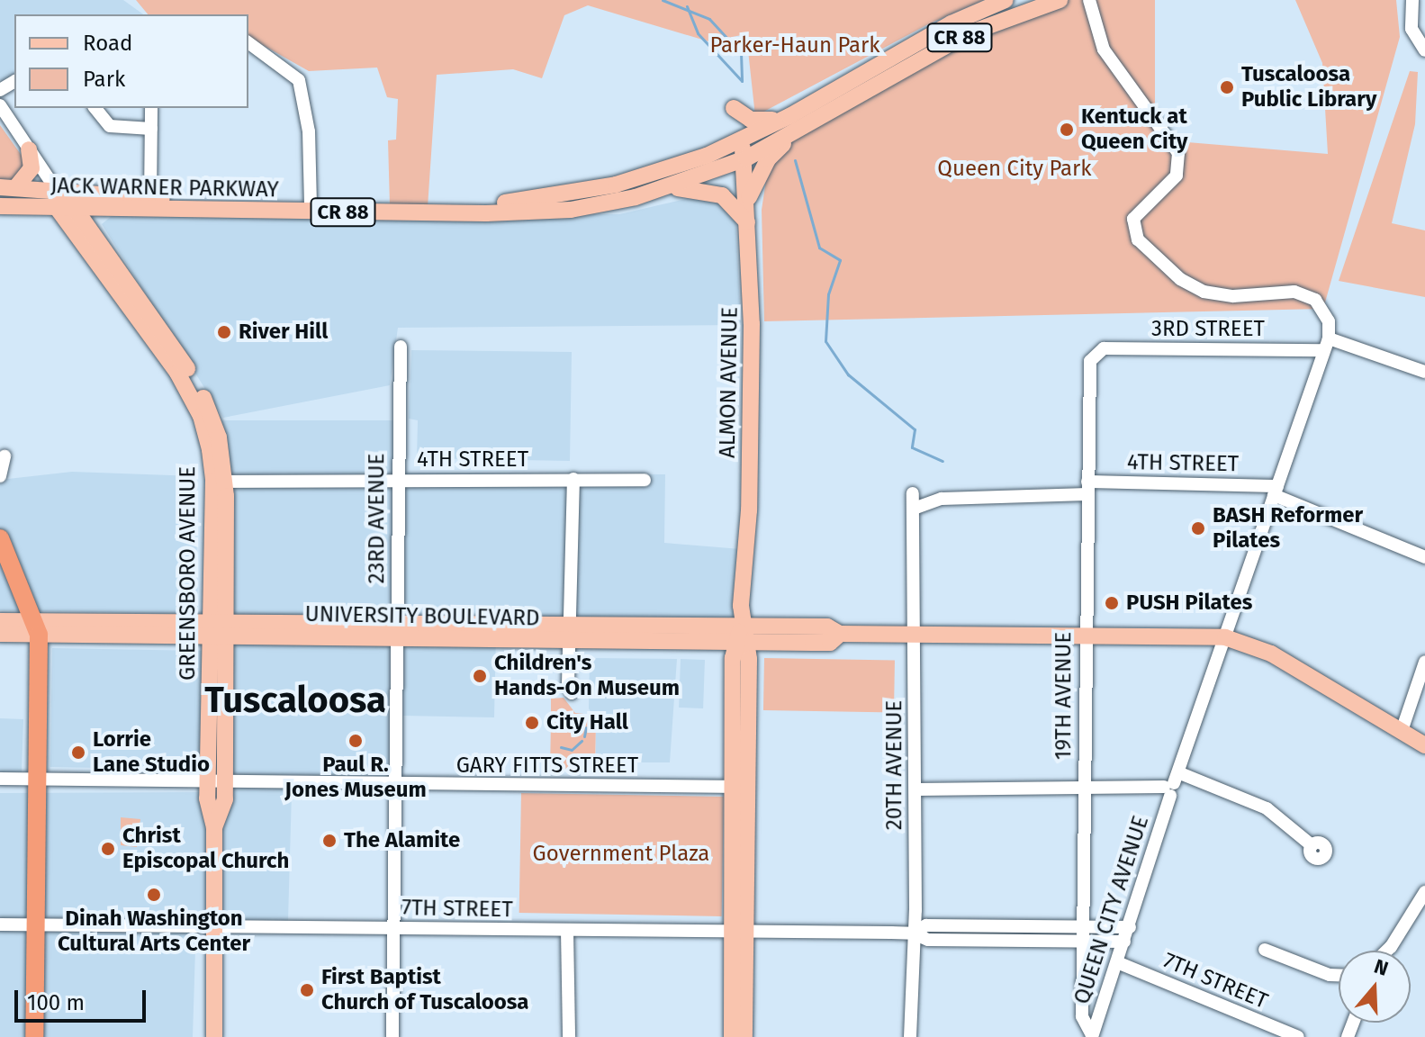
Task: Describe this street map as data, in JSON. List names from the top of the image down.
{
  "streets": {
    "main road": [
      "CR 88",
      "JACK WARNER PARKWAY",
      "ALMON AVENUE",
      "GREENSBORO AVENUE",
      "UNIVERSITY BOULEVARD"
    ],
    "street": [
      "3RD STREET",
      "4TH STREET",
      "23RD AVENUE",
      "19TH AVENUE",
      "20TH AVENUE",
      "GARY FITTS STREET",
      "7TH STREET",
      "QUEEN CITY AVENUE"
    ]
  },
  "crossings": [
    ["JACK WARNER PARKWAY", "ALMON AVENUE"],
    ["JACK WARNER PARKWAY", "GREENSBORO AVENUE"],
    ["3RD STREET", "19TH AVENUE"],
    ["3RD STREET", "QUEEN CITY AVENUE"],
    ["ALMON AVENUE", "UNIVERSITY BOULEVARD"],
    ["ALMON AVENUE", "GARY FITTS STREET"],
    ["ALMON AVENUE", "7TH STREET"],
    ["4TH STREET", "23RD AVENUE"],
    ["4TH STREET", "GREENSBORO AVENUE"],
    ["4TH STREET", "19TH AVENUE"],
    ["4TH STREET", "20TH AVENUE"],
    ["4TH STREET", "QUEEN CITY AVENUE"],
    ["23RD AVENUE", "UNIVERSITY BOULEVARD"],
    ["23RD AVENUE", "GARY FITTS STREET"],
    ["23RD AVENUE", "7TH STREET"],
    ["GREENSBORO AVENUE", "UNIVERSITY BOULEVARD"],
    ["GREENSBORO AVENUE", "GARY FITTS STREET"],
    ["GREENSBORO AVENUE", "7TH STREET"],
    ["UNIVERSITY BOULEVARD", "19TH AVENUE"],
    ["UNIVERSITY BOULEVARD", "20TH AVENUE"],
    ["UNIVERSITY BOULEVARD", "QUEEN CITY AVENUE"],
    ["19TH AVENUE", "7TH STREET"],
    ["19TH AVENUE", "QUEEN CITY AVENUE"],
    ["20TH AVENUE", "7TH STREET"],
    ["7TH STREET", "QUEEN CITY AVENUE"]
  ],
  "districts": ["Tuscaloosa"],
  "parks": ["Parker-Haun Park", "Queen City Park", "Government Plaza"],
  "places": [
    "Tuscaloosa Public Library",
    "Kentuck at Queen City",
    "River Hill",
    "BASH Reformer Pilates",
    "PUSH Pilates",
    "Children's Hands-On Museum",
    "City Hall",
    "Paul R. Jones Museum",
    "Lorrie Lane Studio",
    "The Alamite",
    "Christ Episcopal Church",
    "Dinah Washington Cultural Arts Center",
    "First Baptist Church of Tuscaloosa"
  ],
  "legend": ["Road", "Park"],
  "scale_bar": "100 m",
  "north": "top"
}
